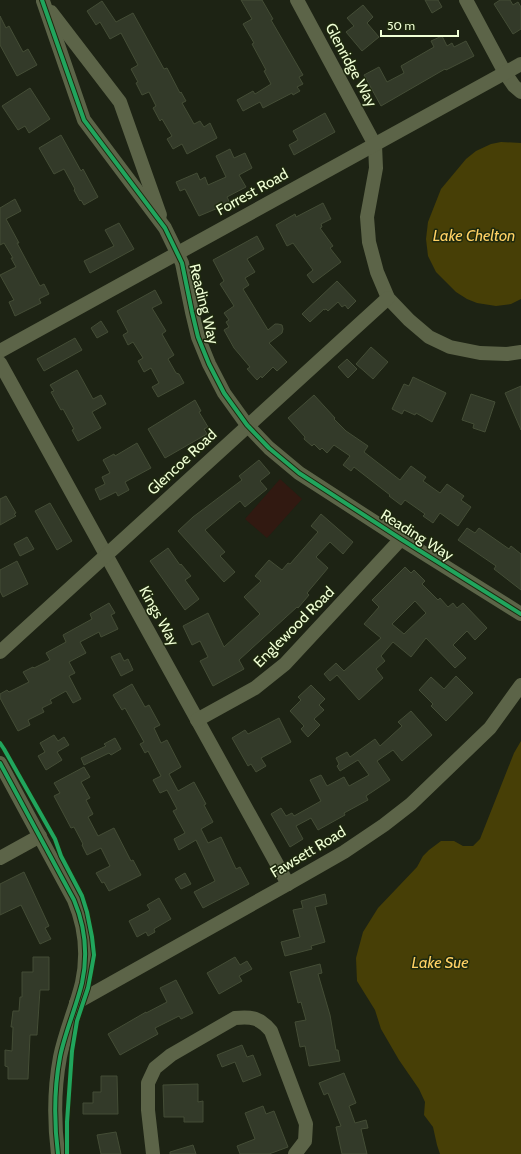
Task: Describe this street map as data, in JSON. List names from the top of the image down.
{
  "streets": {
    "street": [
      "Glenridge Way",
      "Forrest Road",
      "Reading Way",
      "Glencoe Road",
      "Kings Way",
      "Englewood Road",
      "Fawsett Road"
    ]
  },
  "crossings": [
    ["Glenridge Way", "Forrest Road"],
    ["Forrest Road", "Reading Way"],
    ["Reading Way", "Glencoe Road"],
    ["Reading Way", "Englewood Road"],
    ["Glencoe Road", "Kings Way"],
    ["Kings Way", "Englewood Road"],
    ["Kings Way", "Fawsett Road"]
  ],
  "water": ["Lake Chelton", "Lake Sue"],
  "scale_bar": "50 m"
}
